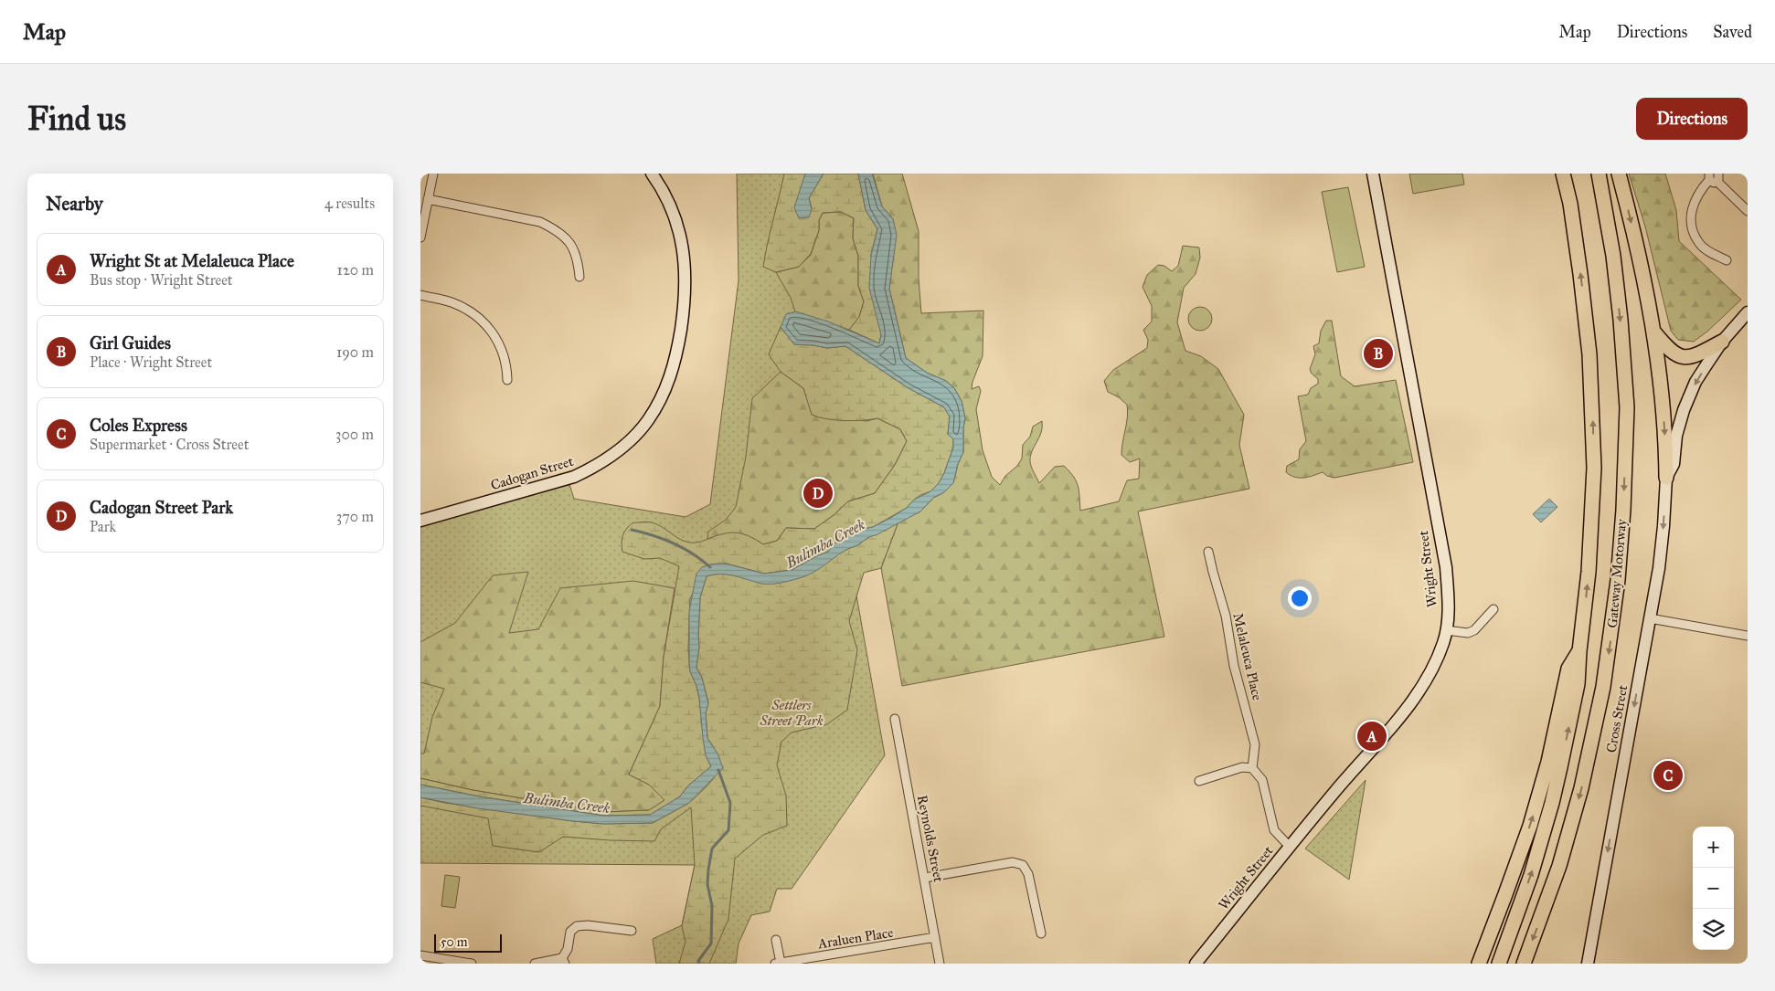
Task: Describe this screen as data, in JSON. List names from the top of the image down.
{
  "streets": {
    "highway": ["Gateway Motorway"],
    "street": [
      "Cadogan Street",
      "Wright Street",
      "Melaleuca Place",
      "Cross Street",
      "Reynolds Street",
      "Araluen Place"
    ]
  },
  "crossings": [
    ["Reynolds Street", "Araluen Place"]
  ],
  "one_way": ["Cross Street"],
  "water": ["Bulimba Creek"],
  "parks": ["Settlers Street Park"],
  "scale_bar": "50 m",
  "page": {
    "header": "Map",
    "nav": ["Map", "Directions", "Saved"],
    "buttons": "Directions",
    "title": "Find us",
    "heading": ["Nearby", "4 results"],
    "list": [
      {
        "mark": "A",
        "name": "Wright St at Melaleuca Place",
        "note": "Bus stop · Wright Street",
        "value": "120 m"
      },
      {
        "mark": "B",
        "name": "Girl Guides",
        "note": "Place · Wright Street",
        "value": "190 m"
      },
      {
        "mark": "C",
        "name": "Coles Express",
        "note": "Supermarket · Cross Street",
        "value": "300 m"
      },
      {
        "mark": "D",
        "name": "Cadogan Street Park",
        "note": "Park",
        "value": "370 m"
      }
    ],
    "pins": [
      "B",
      "D",
      "A",
      "C"
    ],
    "map_buttons": ["+", "−"],
    "scale": "50 m"
  }
}
